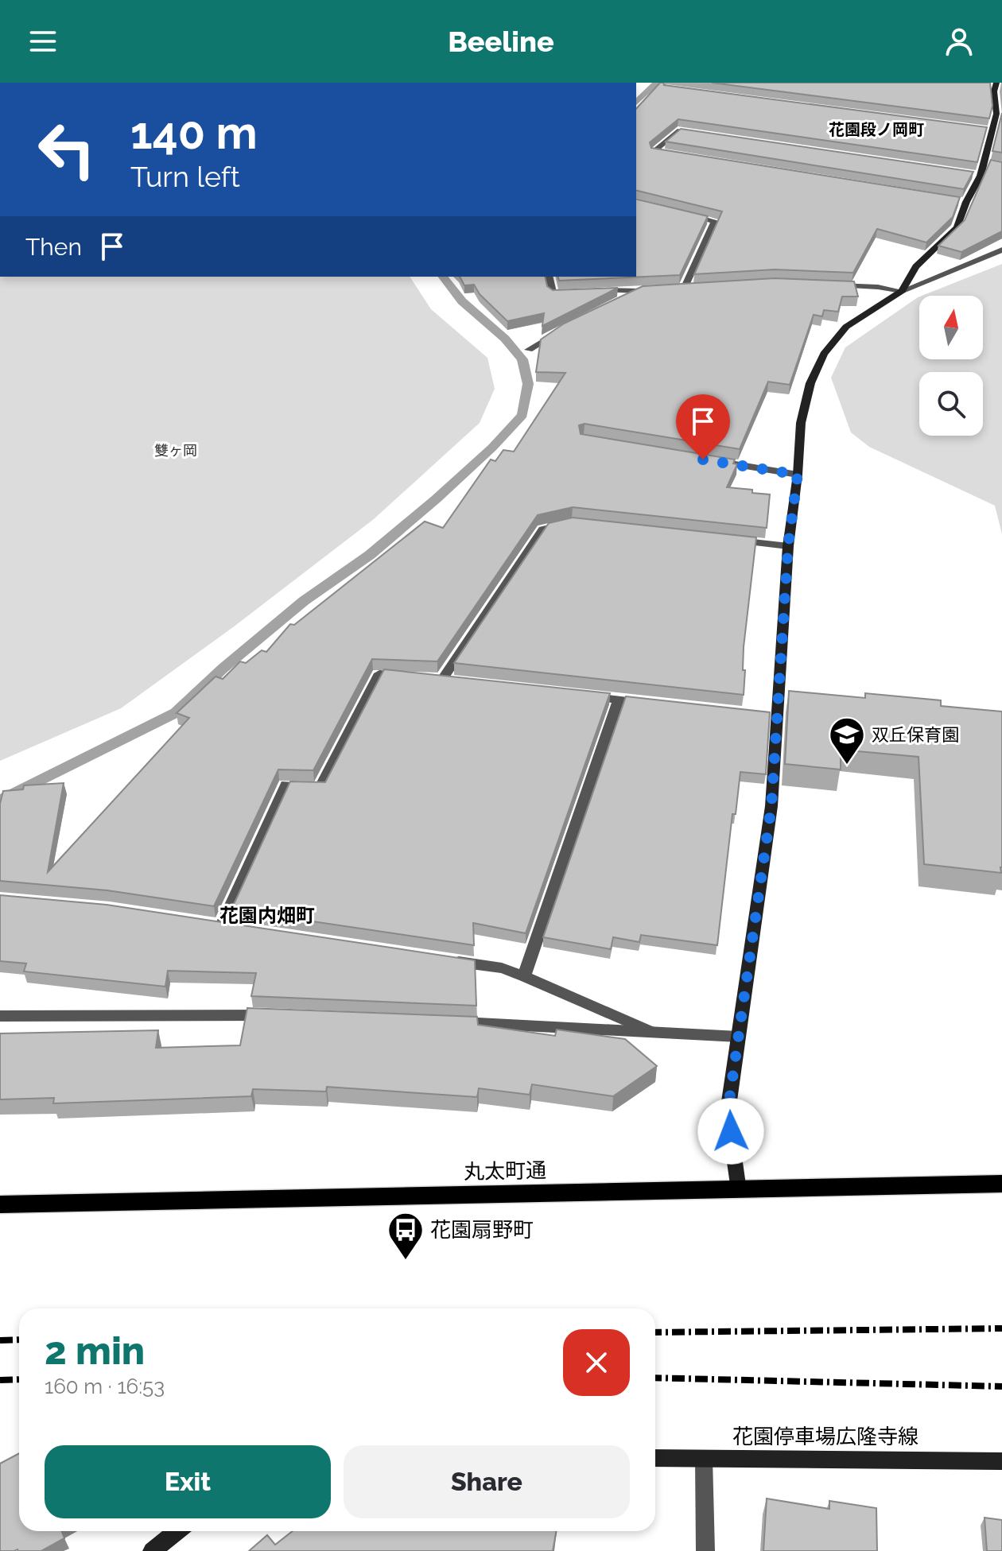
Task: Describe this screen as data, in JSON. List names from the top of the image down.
{
  "streets": {
    "main road": ["丸太町通", "花園停車場広隆寺線"]
  },
  "districts": ["花園段ノ岡町", "花園内畑町"],
  "parks": ["雙ヶ岡"],
  "places": {
    "school or university": ["双丘保育園"],
    "bus stop": ["花園扇野町"]
  },
  "north": "top",
  "page": {
    "header": "Beeline",
    "turn": ["140 m", "Turn left"],
    "then": "Then",
    "heading": ["2 min", "160 m · 16:53"],
    "buttons": ["Exit", "Share"]
  }
}
